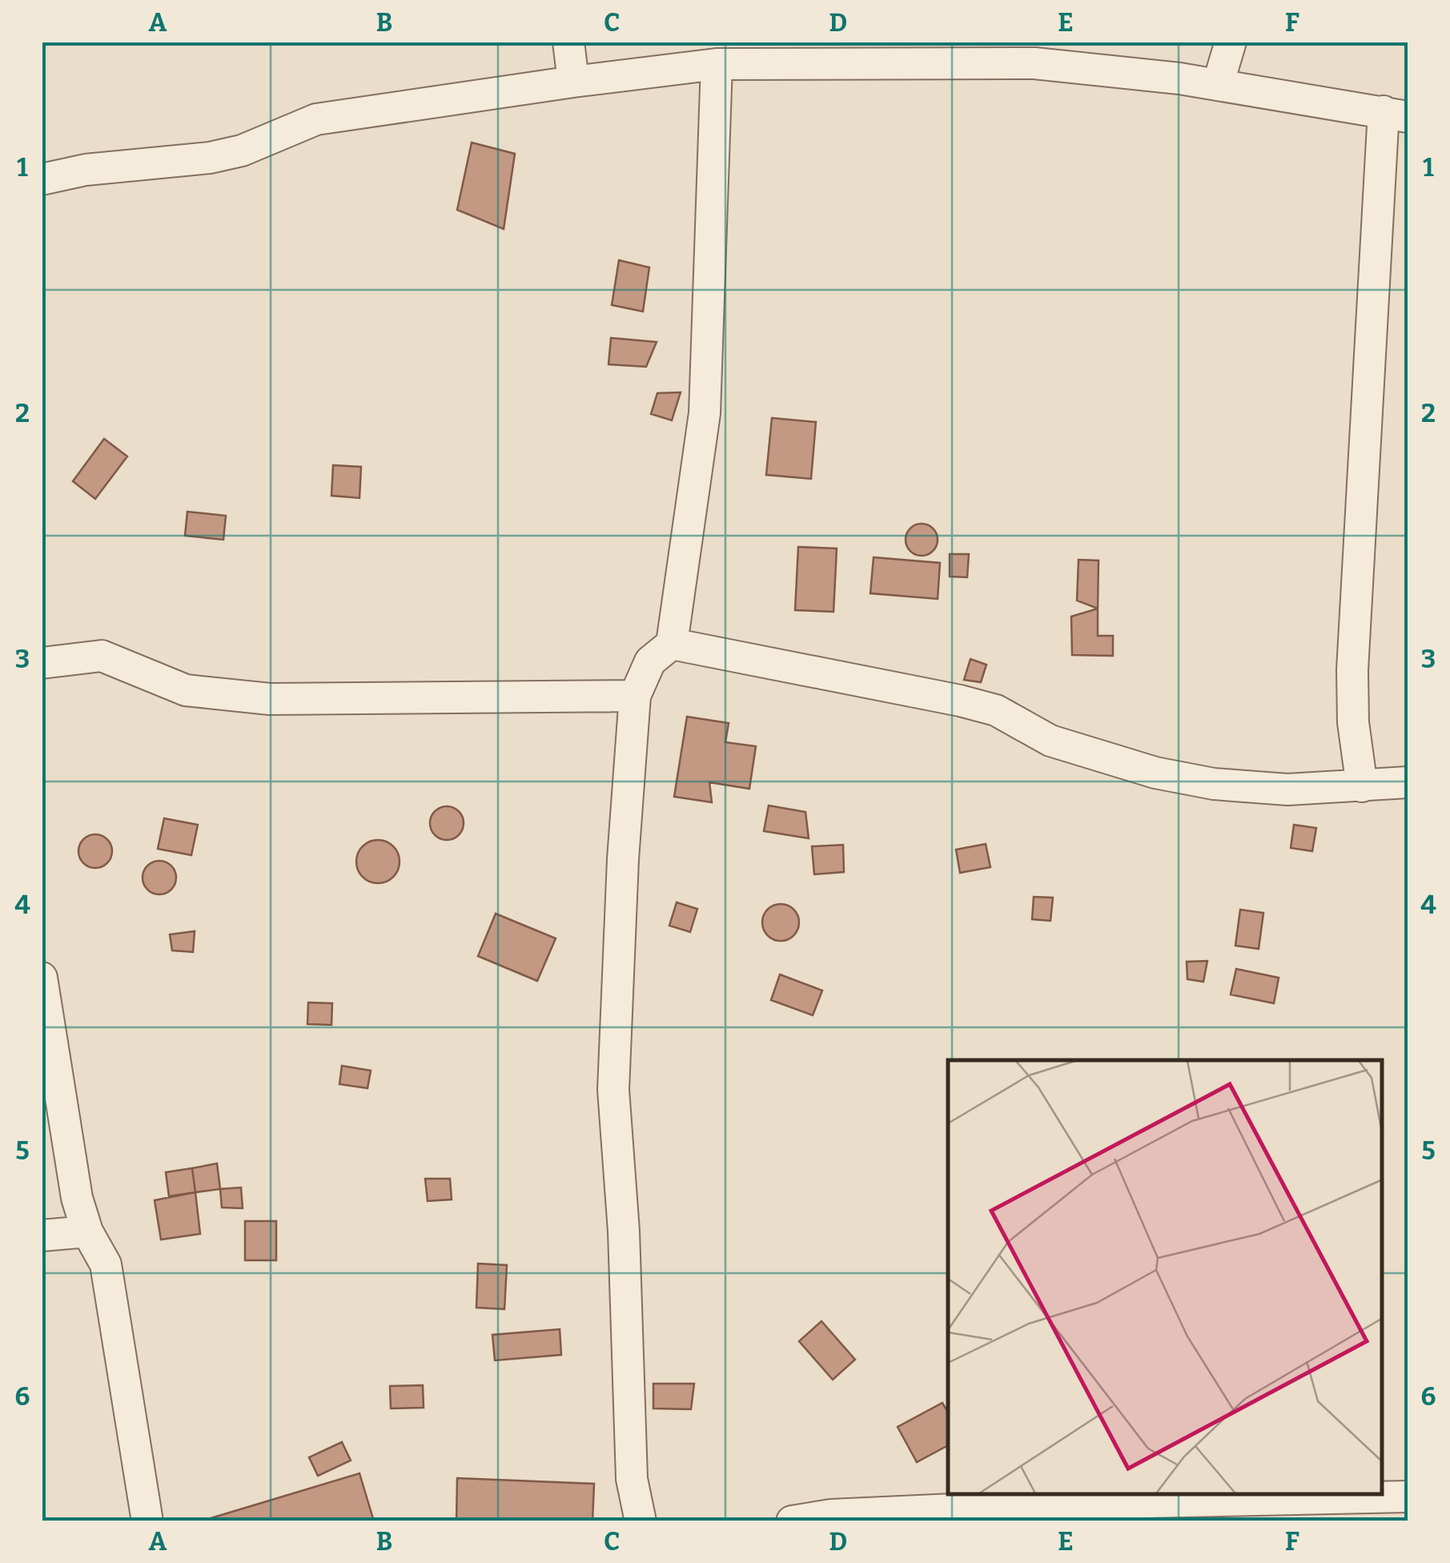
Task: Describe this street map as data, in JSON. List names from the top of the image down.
{
  "grid": {
    "columns": [
      "A",
      "B",
      "C",
      "D",
      "E",
      "F"
    ],
    "rows": [
      "1",
      "2",
      "3",
      "4",
      "5",
      "6"
    ]
  }
}
